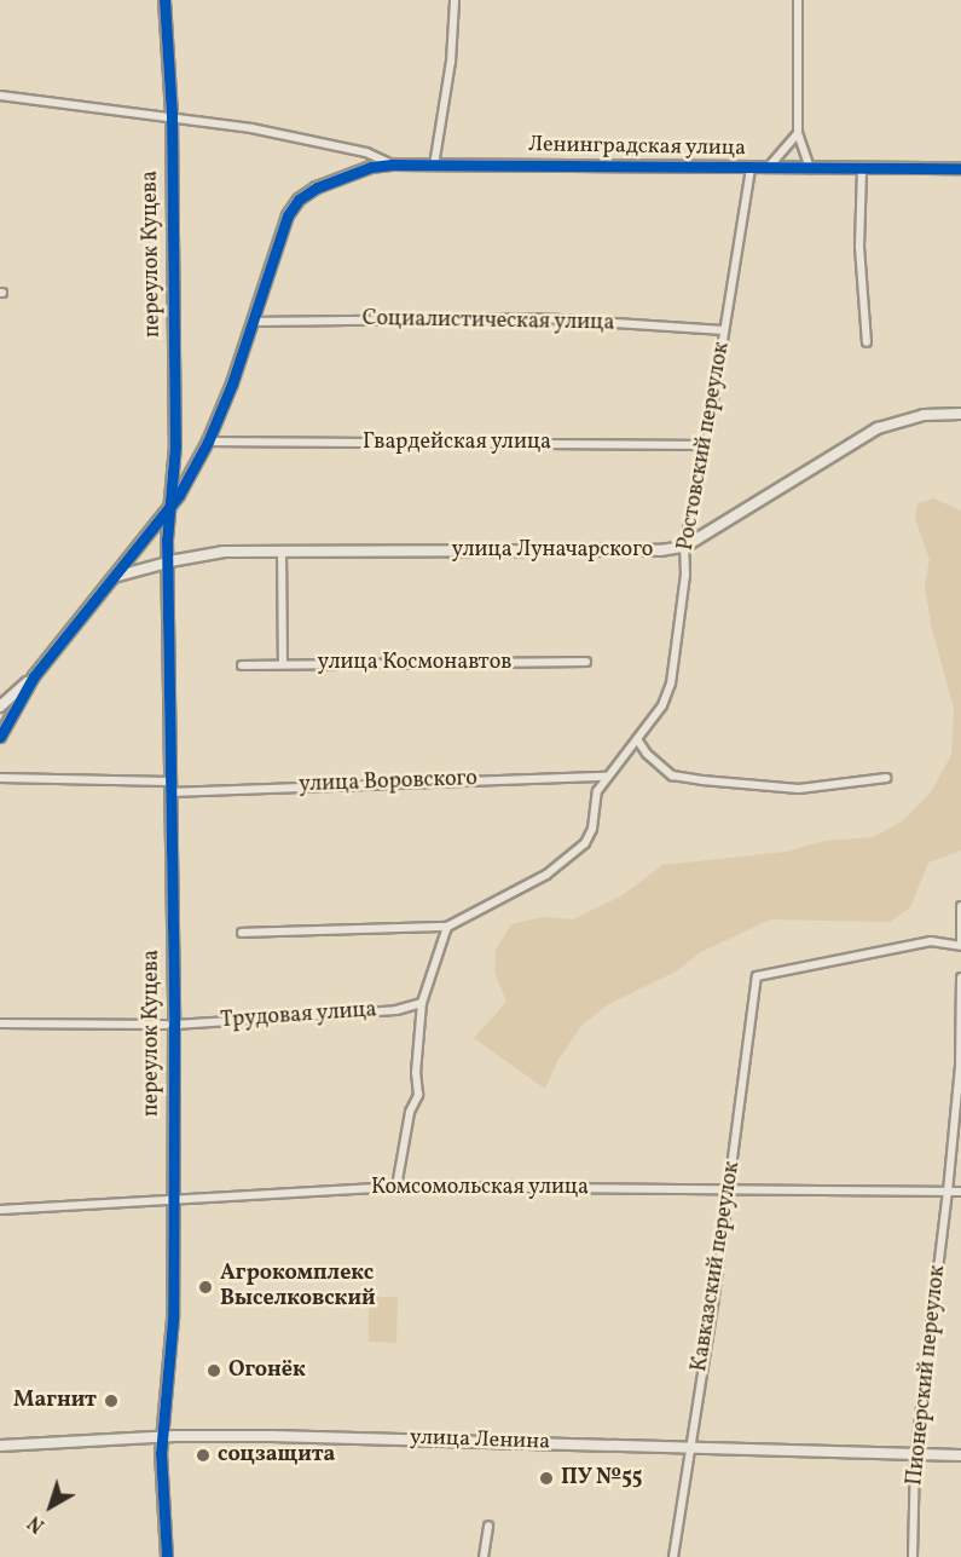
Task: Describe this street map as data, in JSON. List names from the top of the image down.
{
  "streets": {
    "street": [
      "Ленинградская улица",
      "переулок Куцева",
      "Социалистическая улица",
      "Гвардейская улица",
      "Ростовский переулок",
      "улица Луначарского",
      "улица Космонавтов",
      "улица Воровского",
      "Трудовая улица",
      "Комсомольская улица",
      "Кавказский переулок",
      "Пионерский переулок",
      "улица Ленина"
    ]
  },
  "crossings": [
    ["Ленинградская улица", "переулок Куцева"],
    ["Ленинградская улица", "Ростовский переулок"],
    ["переулок Куцева", "Социалистическая улица"],
    ["переулок Куцева", "Гвардейская улица"],
    ["переулок Куцева", "улица Луначарского"],
    ["переулок Куцева", "улица Воровского"],
    ["переулок Куцева", "Трудовая улица"],
    ["переулок Куцева", "Комсомольская улица"],
    ["переулок Куцева", "улица Ленина"],
    ["Социалистическая улица", "Ростовский переулок"],
    ["Гвардейская улица", "Ростовский переулок"],
    ["Ростовский переулок", "улица Луначарского"],
    ["Ростовский переулок", "улица Воровского"],
    ["Комсомольская улица", "Кавказский переулок"],
    ["Комсомольская улица", "Пионерский переулок"],
    ["Кавказский переулок", "улица Ленина"],
    ["Пионерский переулок", "улица Ленина"]
  ],
  "places": [
    "Агрокомплекс Выселковский",
    "Огонёк",
    "Магнит",
    "соцзащита",
    "ПУ №55"
  ],
  "north": "bottom left"
}
